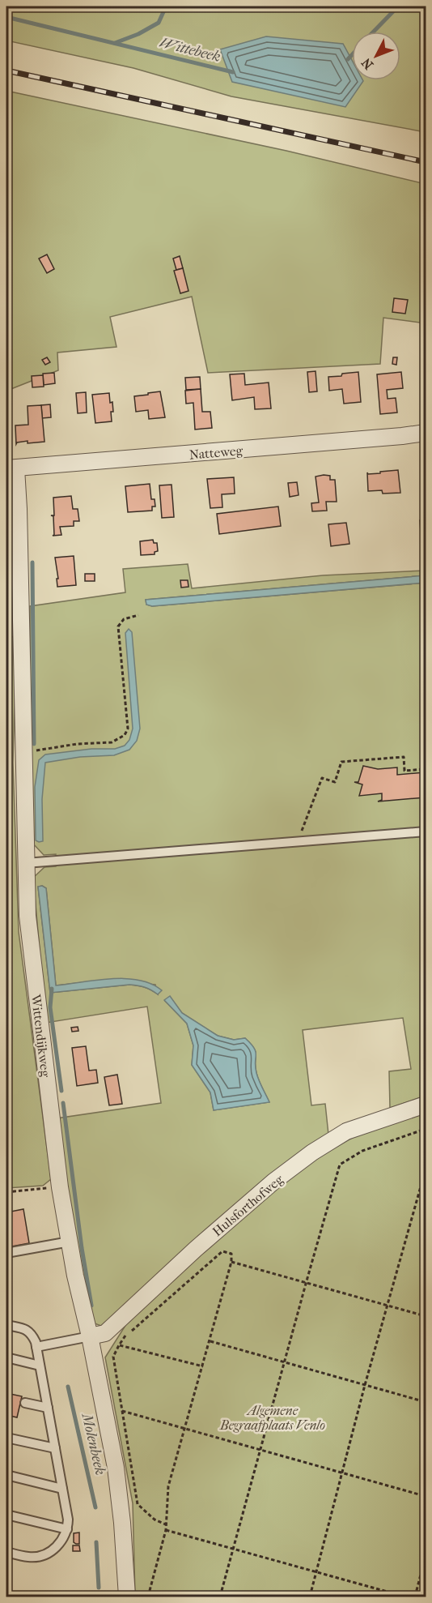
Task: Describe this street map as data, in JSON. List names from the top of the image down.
{
  "streets": {
    "street": ["Natteweg", "Wittendijkweg", "Hulsforthofweg"]
  },
  "crossings": [
    ["Natteweg", "Wittendijkweg"],
    ["Wittendijkweg", "Hulsforthofweg"]
  ],
  "water": ["Wittebeek", "Molenbeek"],
  "parks": ["Algemene Begraafplaats Venlo"],
  "north": "bottom left"
}
